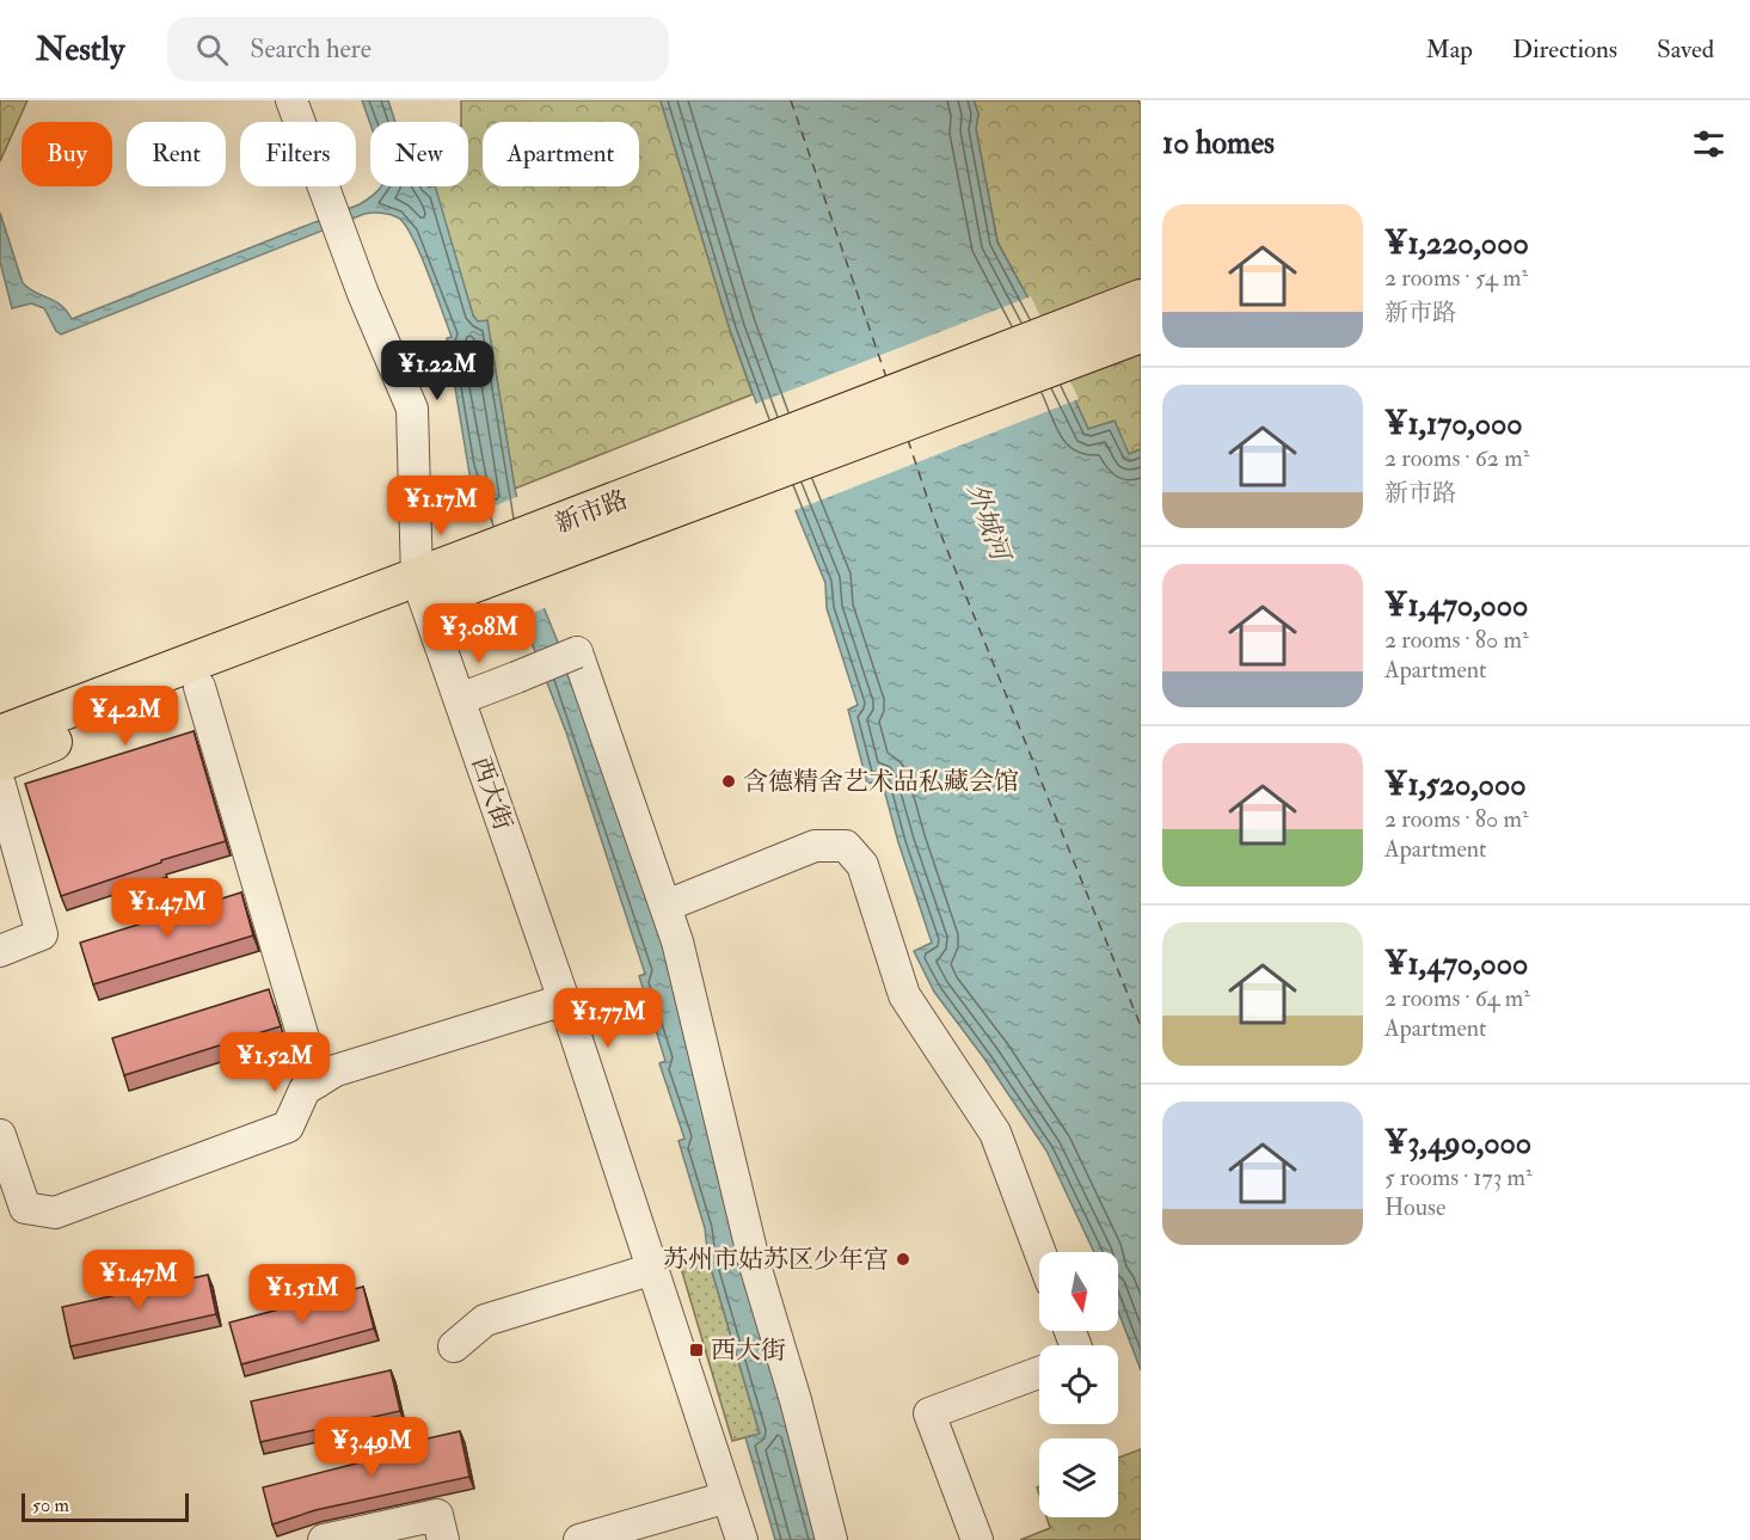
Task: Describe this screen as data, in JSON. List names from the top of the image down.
{
  "streets": {
    "main road": ["新市路"],
    "street": ["西大街"]
  },
  "crossings": [
    ["新市路", "西大街"]
  ],
  "water": ["外城河"],
  "places": {
    "other": ["含德精舍艺术品私藏会馆", "苏州市姑苏区少年宫"],
    "transit": ["西大街"]
  },
  "scale_bar": "50 m",
  "north": "bottom",
  "page": {
    "header": "Nestly",
    "search": "Search here",
    "nav": ["Map", "Directions", "Saved"],
    "heading": "10 homes",
    "chip": [
      "Buy",
      "Rent",
      "Filters",
      "New",
      "Apartment"
    ],
    "list": [
      {
        "name": "¥1,220,000",
        "note": "2 rooms · 54 m² · 新市路"
      },
      {
        "name": "¥1,170,000",
        "note": "2 rooms · 62 m² · 新市路"
      },
      {
        "name": "¥1,470,000",
        "note": "2 rooms · 80 m² · Apartment"
      },
      {
        "name": "¥1,520,000",
        "note": "2 rooms · 80 m² · Apartment"
      },
      {
        "name": "¥1,470,000",
        "note": "2 rooms · 64 m² · Apartment"
      },
      {
        "name": "¥3,490,000",
        "note": "5 rooms · 173 m² · House"
      }
    ],
    "price": [
      "¥1.22M",
      "¥1.17M",
      "¥3.08M",
      "¥4.2M",
      "¥1.47M",
      "¥1.77M",
      "¥1.52M",
      "¥1.47M",
      "¥1.51M",
      "¥3.49M"
    ],
    "scale": "50 m"
  }
}
